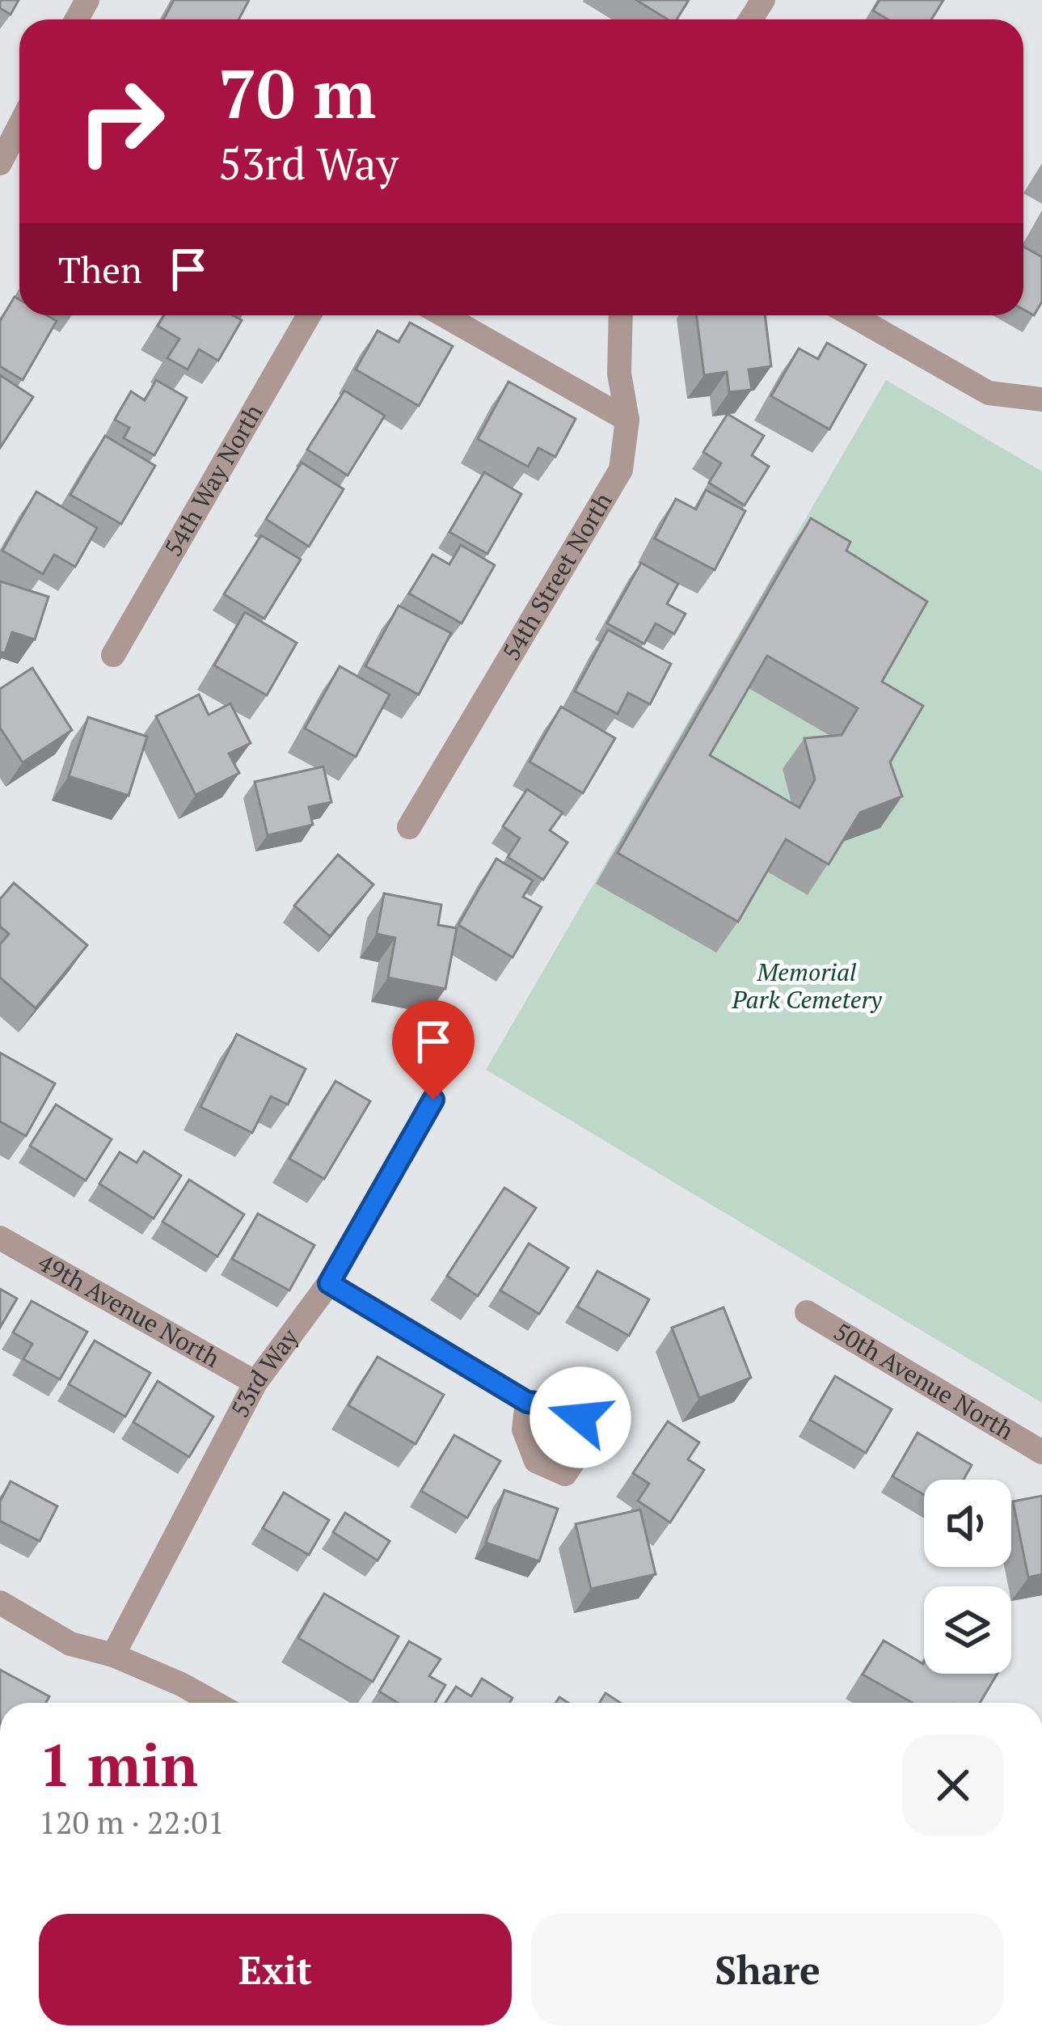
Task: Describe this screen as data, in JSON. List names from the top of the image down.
{
  "streets": {
    "street": [
      "54th Way North",
      "54th Street North",
      "49th Avenue North",
      "53rd Way",
      "50th Avenue North"
    ]
  },
  "crossings": [
    ["49th Avenue North", "53rd Way"]
  ],
  "parks": ["Memorial Park Cemetery"],
  "page": {
    "turn": ["70 m", "53rd Way"],
    "then": "Then",
    "heading": ["1 min", "120 m · 22:01"],
    "buttons": ["Exit", "Share"]
  }
}
